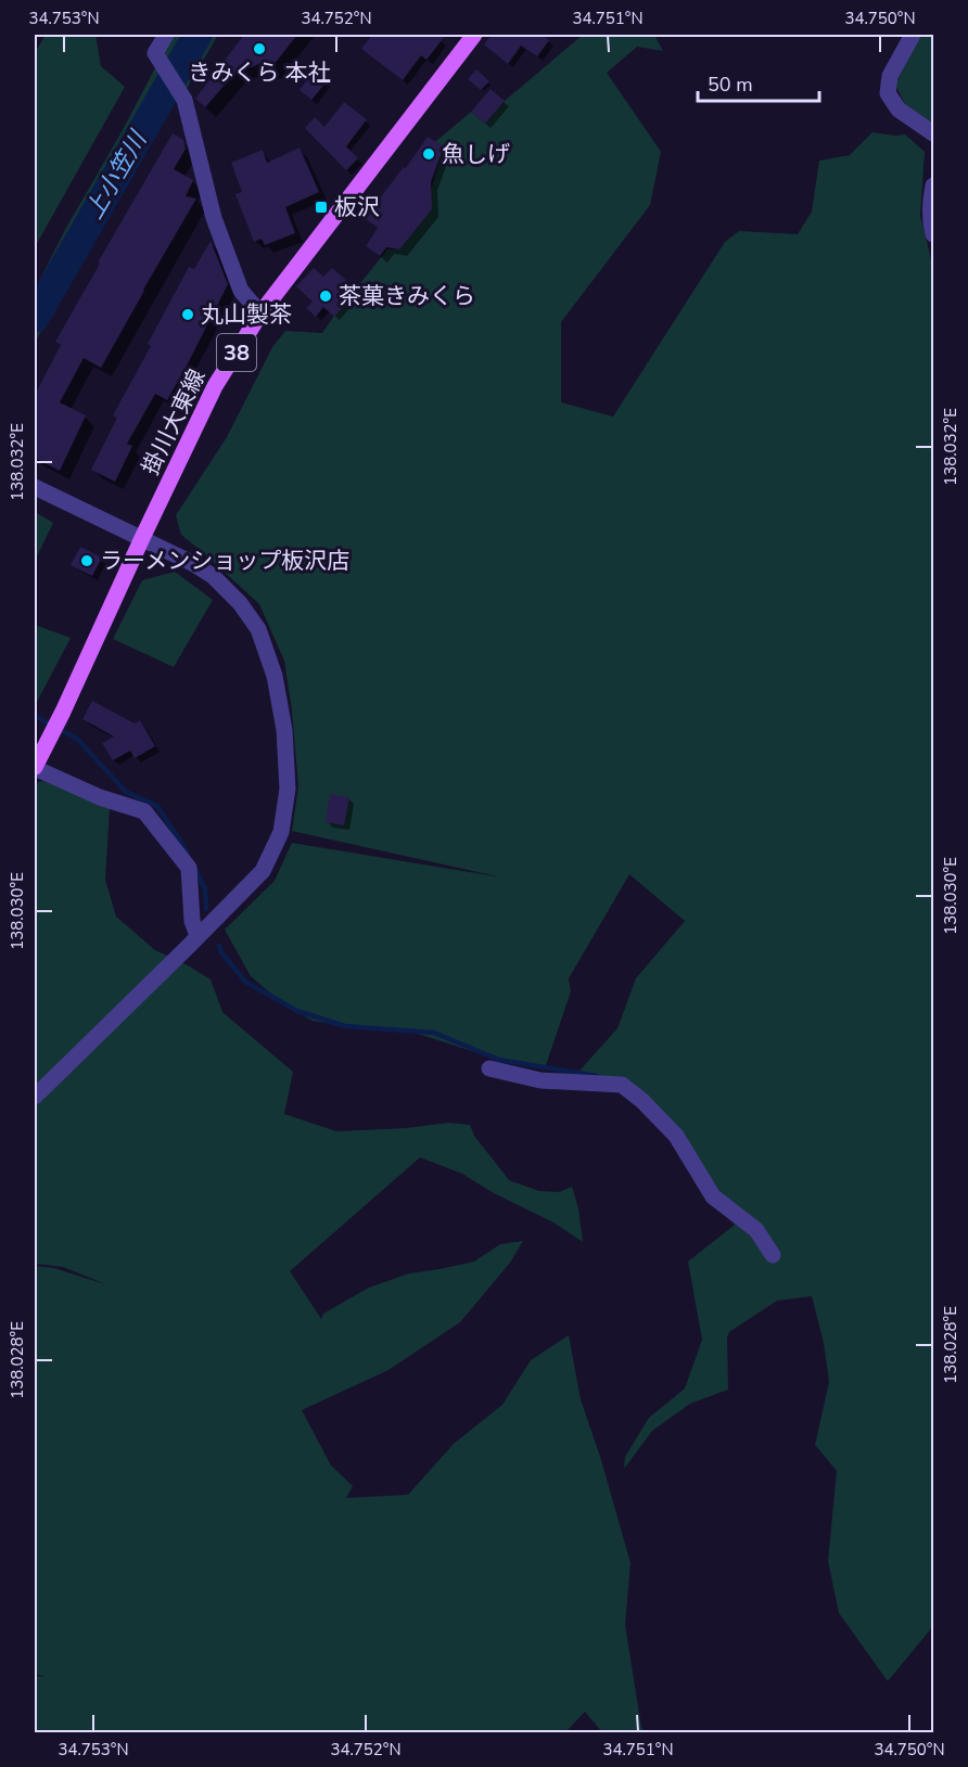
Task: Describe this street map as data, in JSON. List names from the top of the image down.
{
  "streets": {
    "main road": ["38", "掛川大東線"]
  },
  "water": ["上小笠川"],
  "places": {
    "other": [
      "きみくら 本社",
      "魚しげ",
      "茶菓きみくら",
      "丸山製茶",
      "ラーメンショップ板沢店"
    ],
    "transit": ["板沢"]
  },
  "scale_bar": "50 m",
  "coordinates": [
    "34.753°N",
    "34.752°N",
    "34.751°N",
    "34.750°N",
    "138.032°E",
    "138.030°E",
    "138.028°E"
  ]
}
